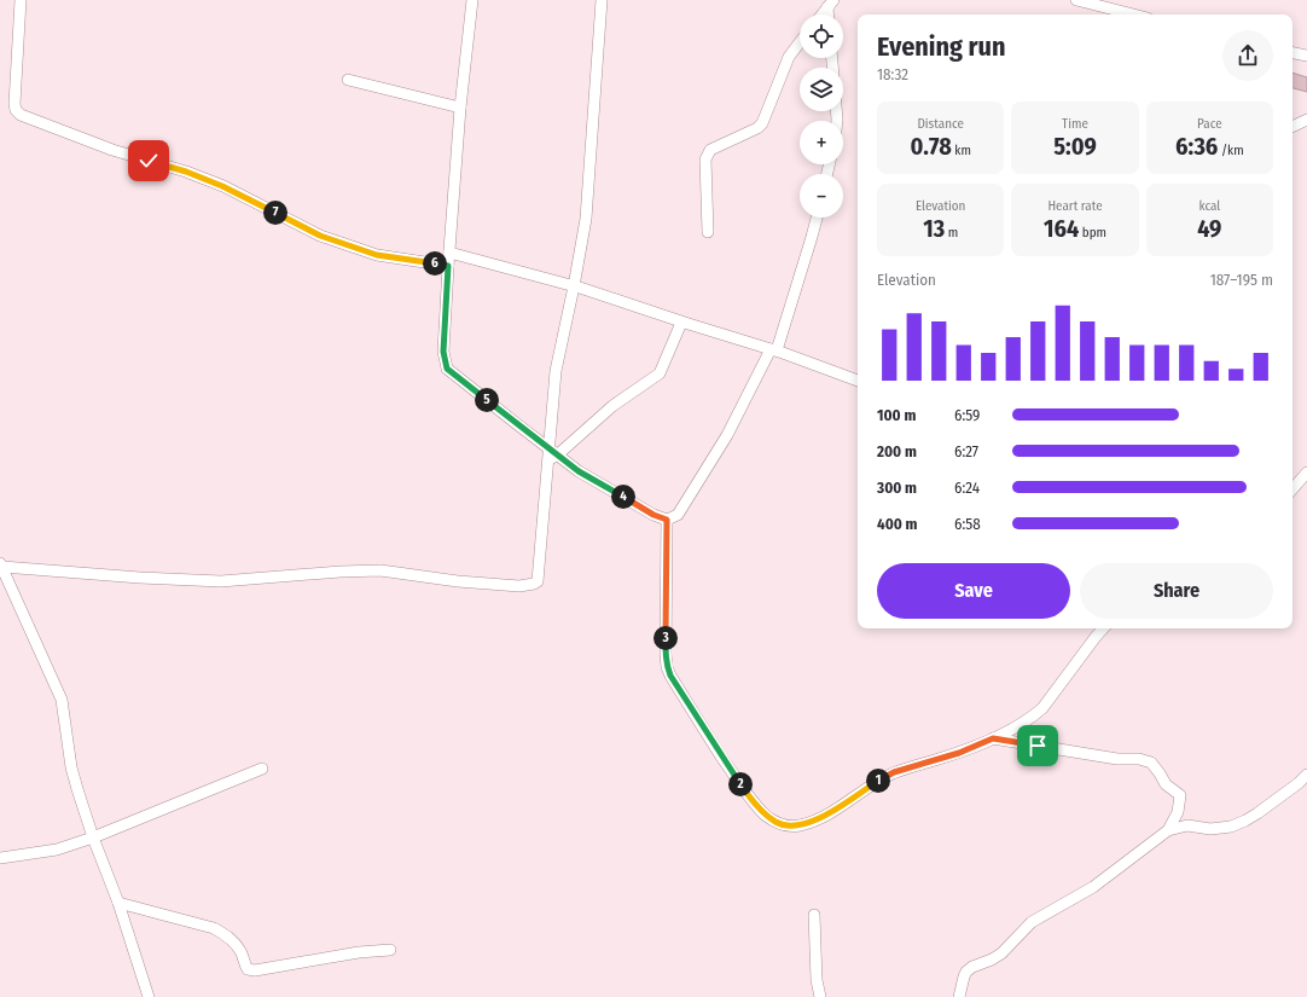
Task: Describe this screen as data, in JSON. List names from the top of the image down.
{
  "page": {
    "map_buttons": ["+", "−"],
    "heading": ["Evening run", "18:32"],
    "stats": [
      ["Distance", "0.78 km"],
      ["Time", "5:09"],
      ["Pace", "6:36 /km"],
      ["Elevation", "13 m"],
      ["Heart rate", "164 bpm"],
      ["kcal", "49"]
    ],
    "pins": [
      "7",
      "6",
      "5",
      "4",
      "3",
      "1",
      "2"
    ],
    "chart": ["Elevation", "187–195 m"],
    "list": [
      {
        "name": "100 m",
        "note": "6:59"
      },
      {
        "name": "200 m",
        "note": "6:27"
      },
      {
        "name": "300 m",
        "note": "6:24"
      },
      {
        "name": "400 m",
        "note": "6:58"
      }
    ],
    "buttons": ["Save", "Share"]
  }
}
